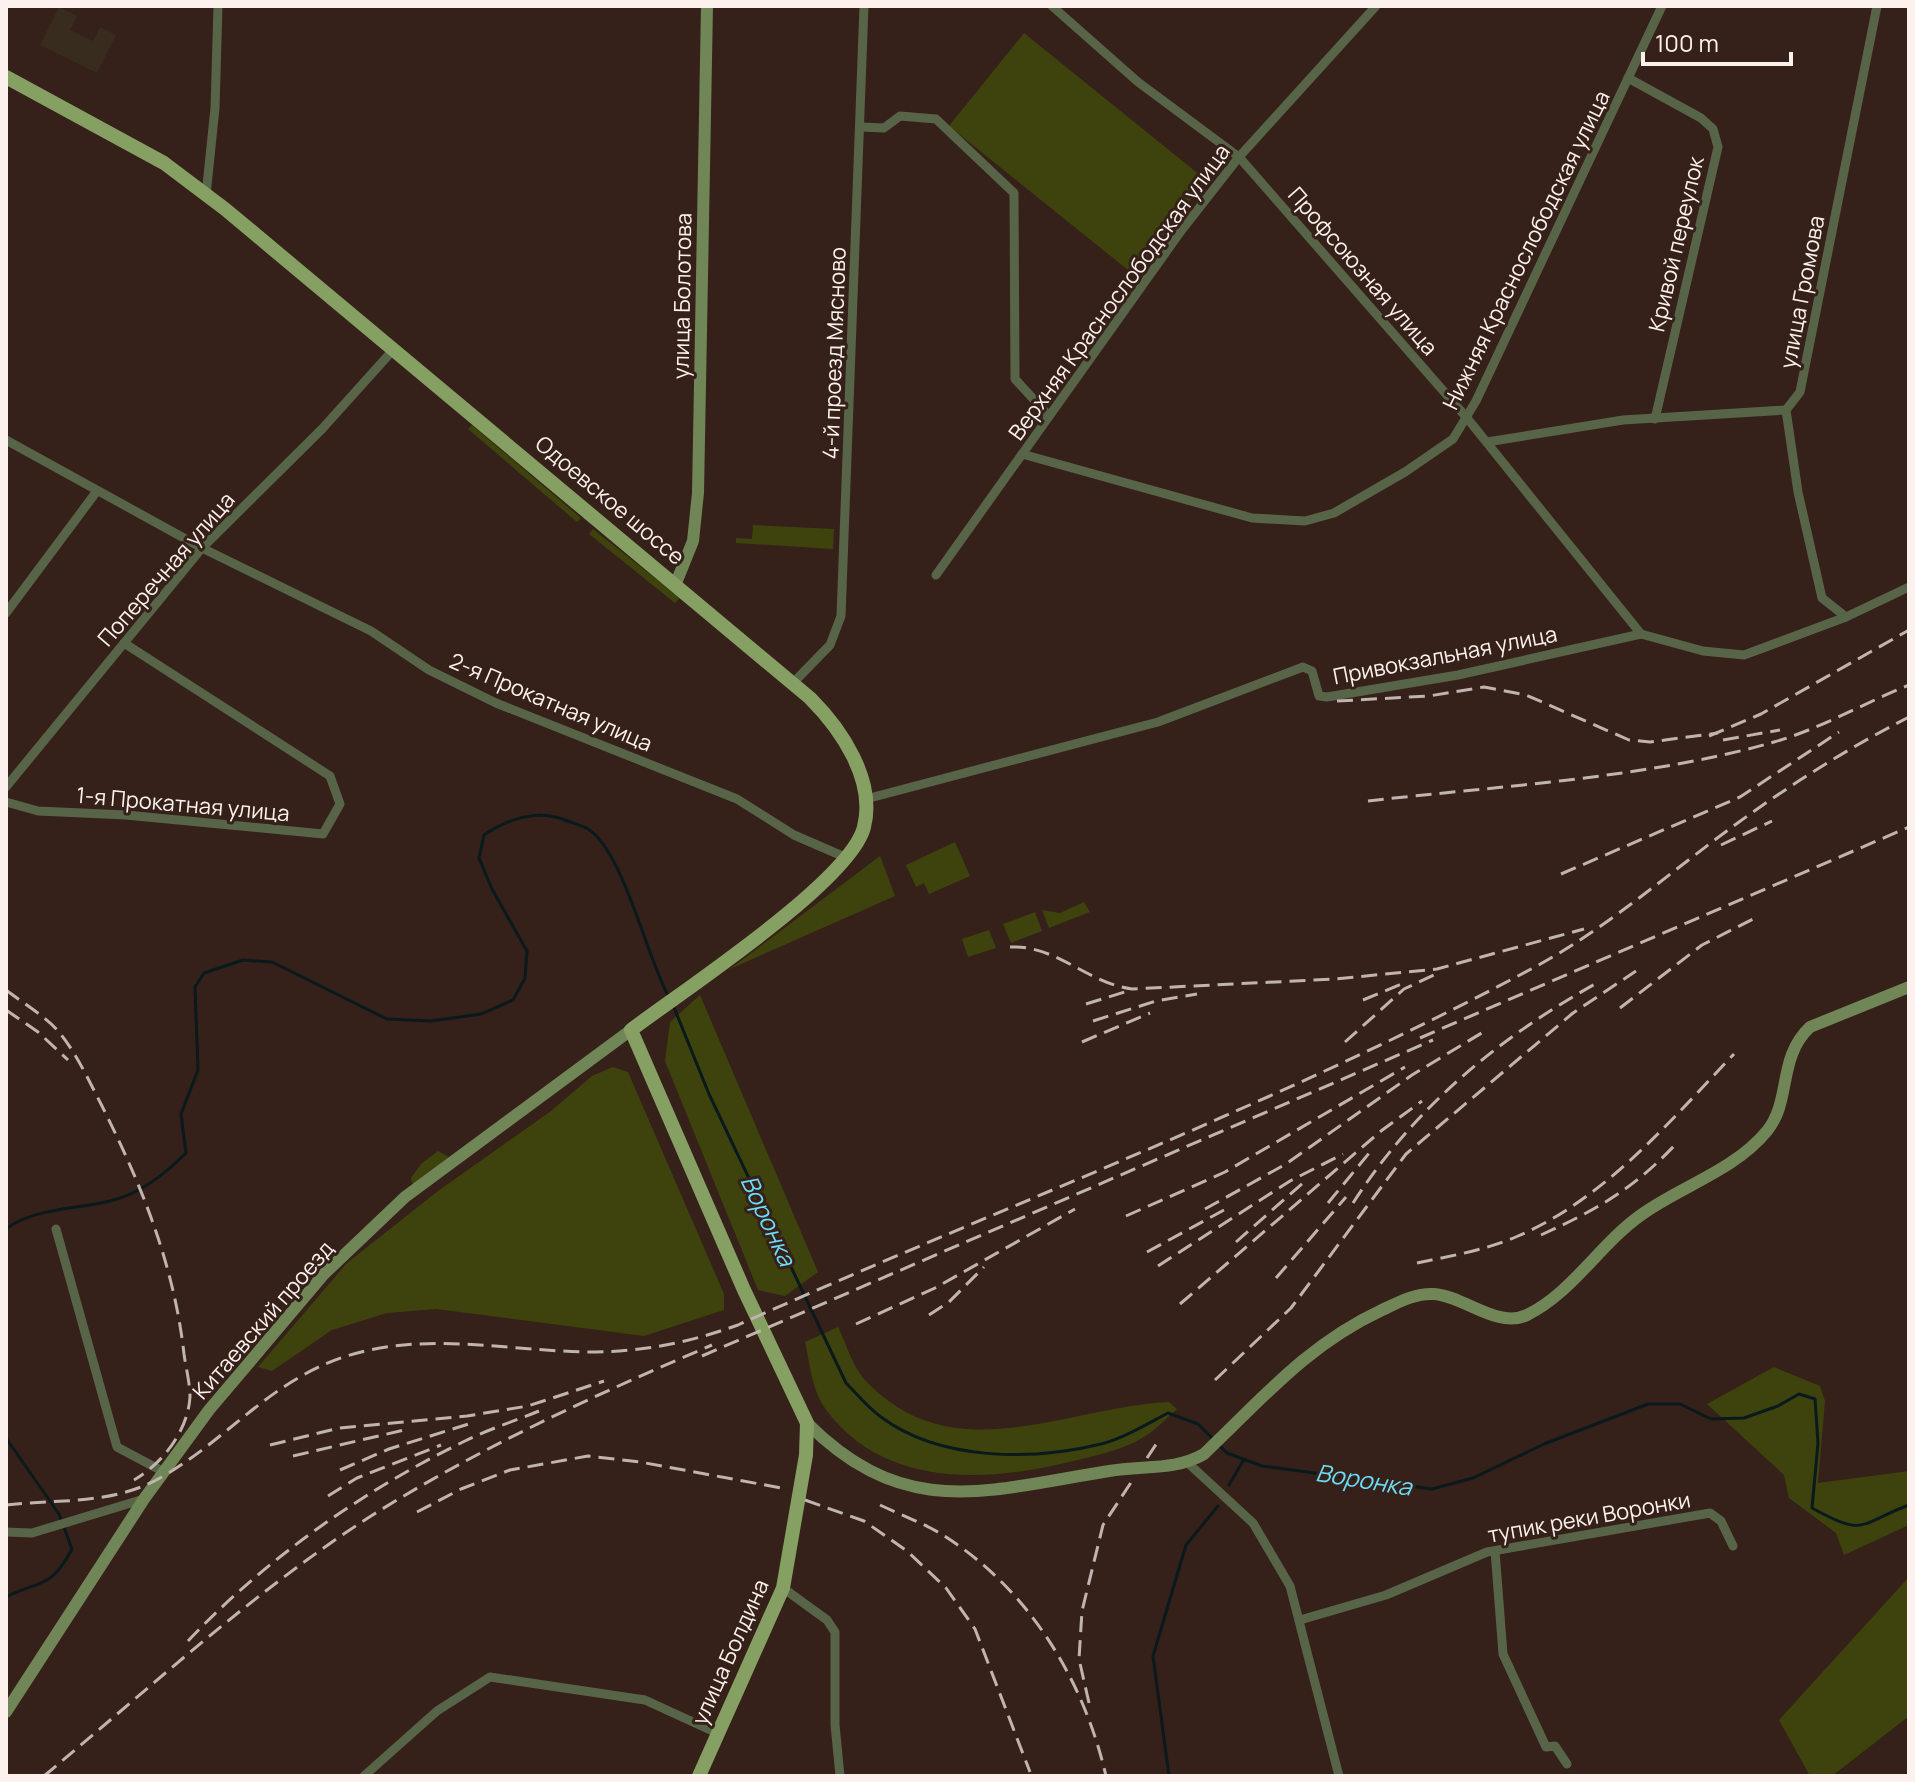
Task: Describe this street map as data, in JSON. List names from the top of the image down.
{
  "streets": {
    "main road": ["Одоевское шоссе", "улица Болдина"],
    "street": [
      "Кривой переулок",
      "Нижняя Краснослободская улица",
      "Профсоюзная улица",
      "Верхняя Краснослободская улица",
      "улица Громова",
      "улица Болотова",
      "4-й проезд Мясново",
      "Поперечная улица",
      "Привокзальная улица",
      "2-я Прокатная улица",
      "1-я Прокатная улица",
      "Китаевский проезд",
      "тупик реки Воронки"
    ]
  },
  "crossings": [
    ["Кривой переулок", "Нижняя Краснослободская улица"],
    ["Нижняя Краснослободская улица", "Профсоюзная улица"],
    ["Нижняя Краснослободская улица", "Верхняя Краснослободская улица"],
    ["Профсоюзная улица", "Верхняя Краснослободская улица"],
    ["Профсоюзная улица", "Привокзальная улица"],
    ["улица Болотова", "Одоевское шоссе"],
    ["4-й проезд Мясново", "Одоевское шоссе"],
    ["Одоевское шоссе", "Поперечная улица"],
    ["Одоевское шоссе", "Привокзальная улица"],
    ["Одоевское шоссе", "2-я Прокатная улица"],
    ["Одоевское шоссе", "Китаевский проезд"],
    ["Поперечная улица", "2-я Прокатная улица"],
    ["Поперечная улица", "1-я Прокатная улица"]
  ],
  "water": ["Воронка"],
  "scale_bar": "100 m"
}
